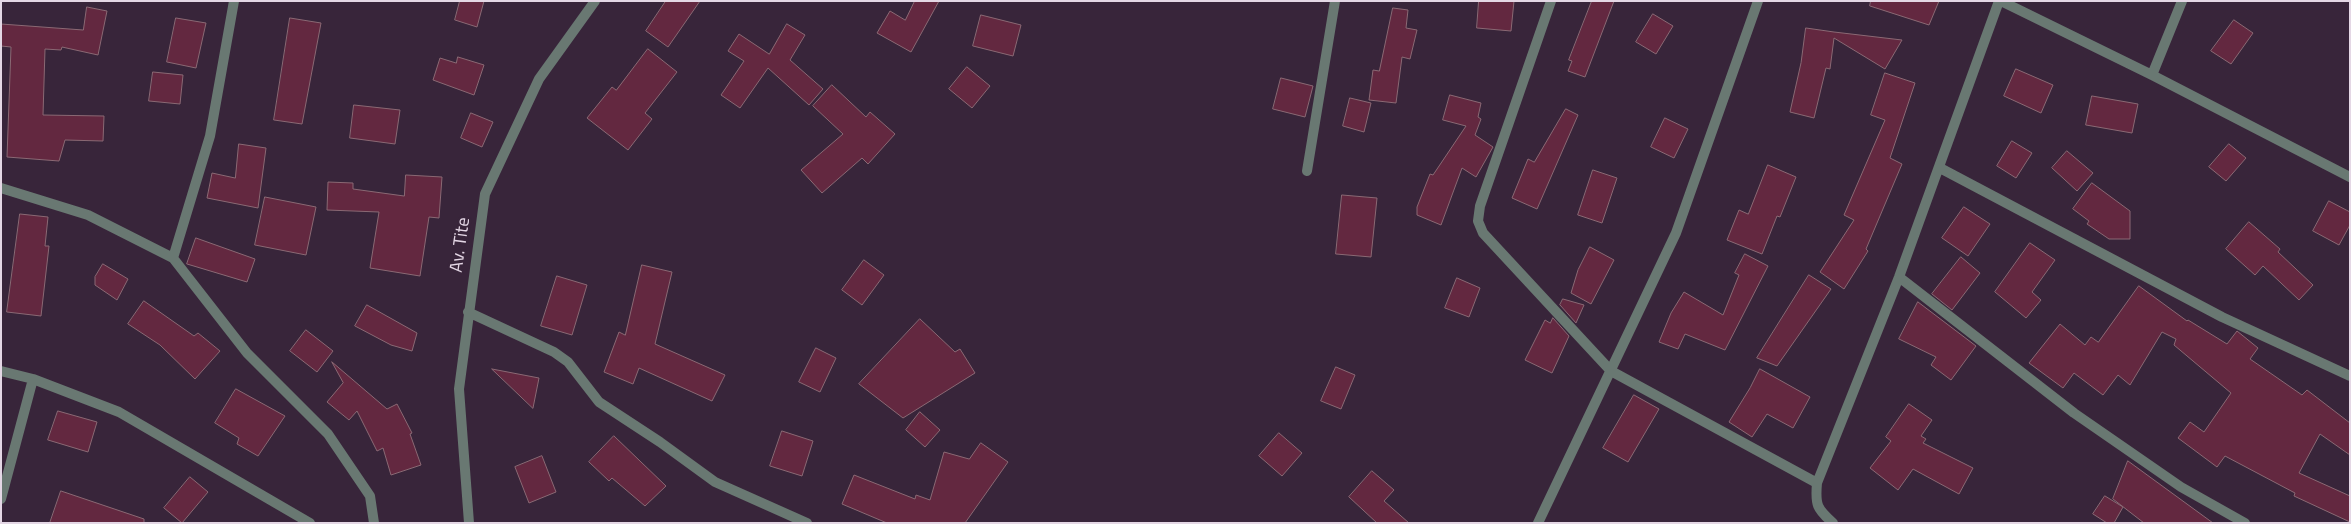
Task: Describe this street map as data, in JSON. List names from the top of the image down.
{
  "streets": {
    "street": ["Av. Tite"]
  }
}
